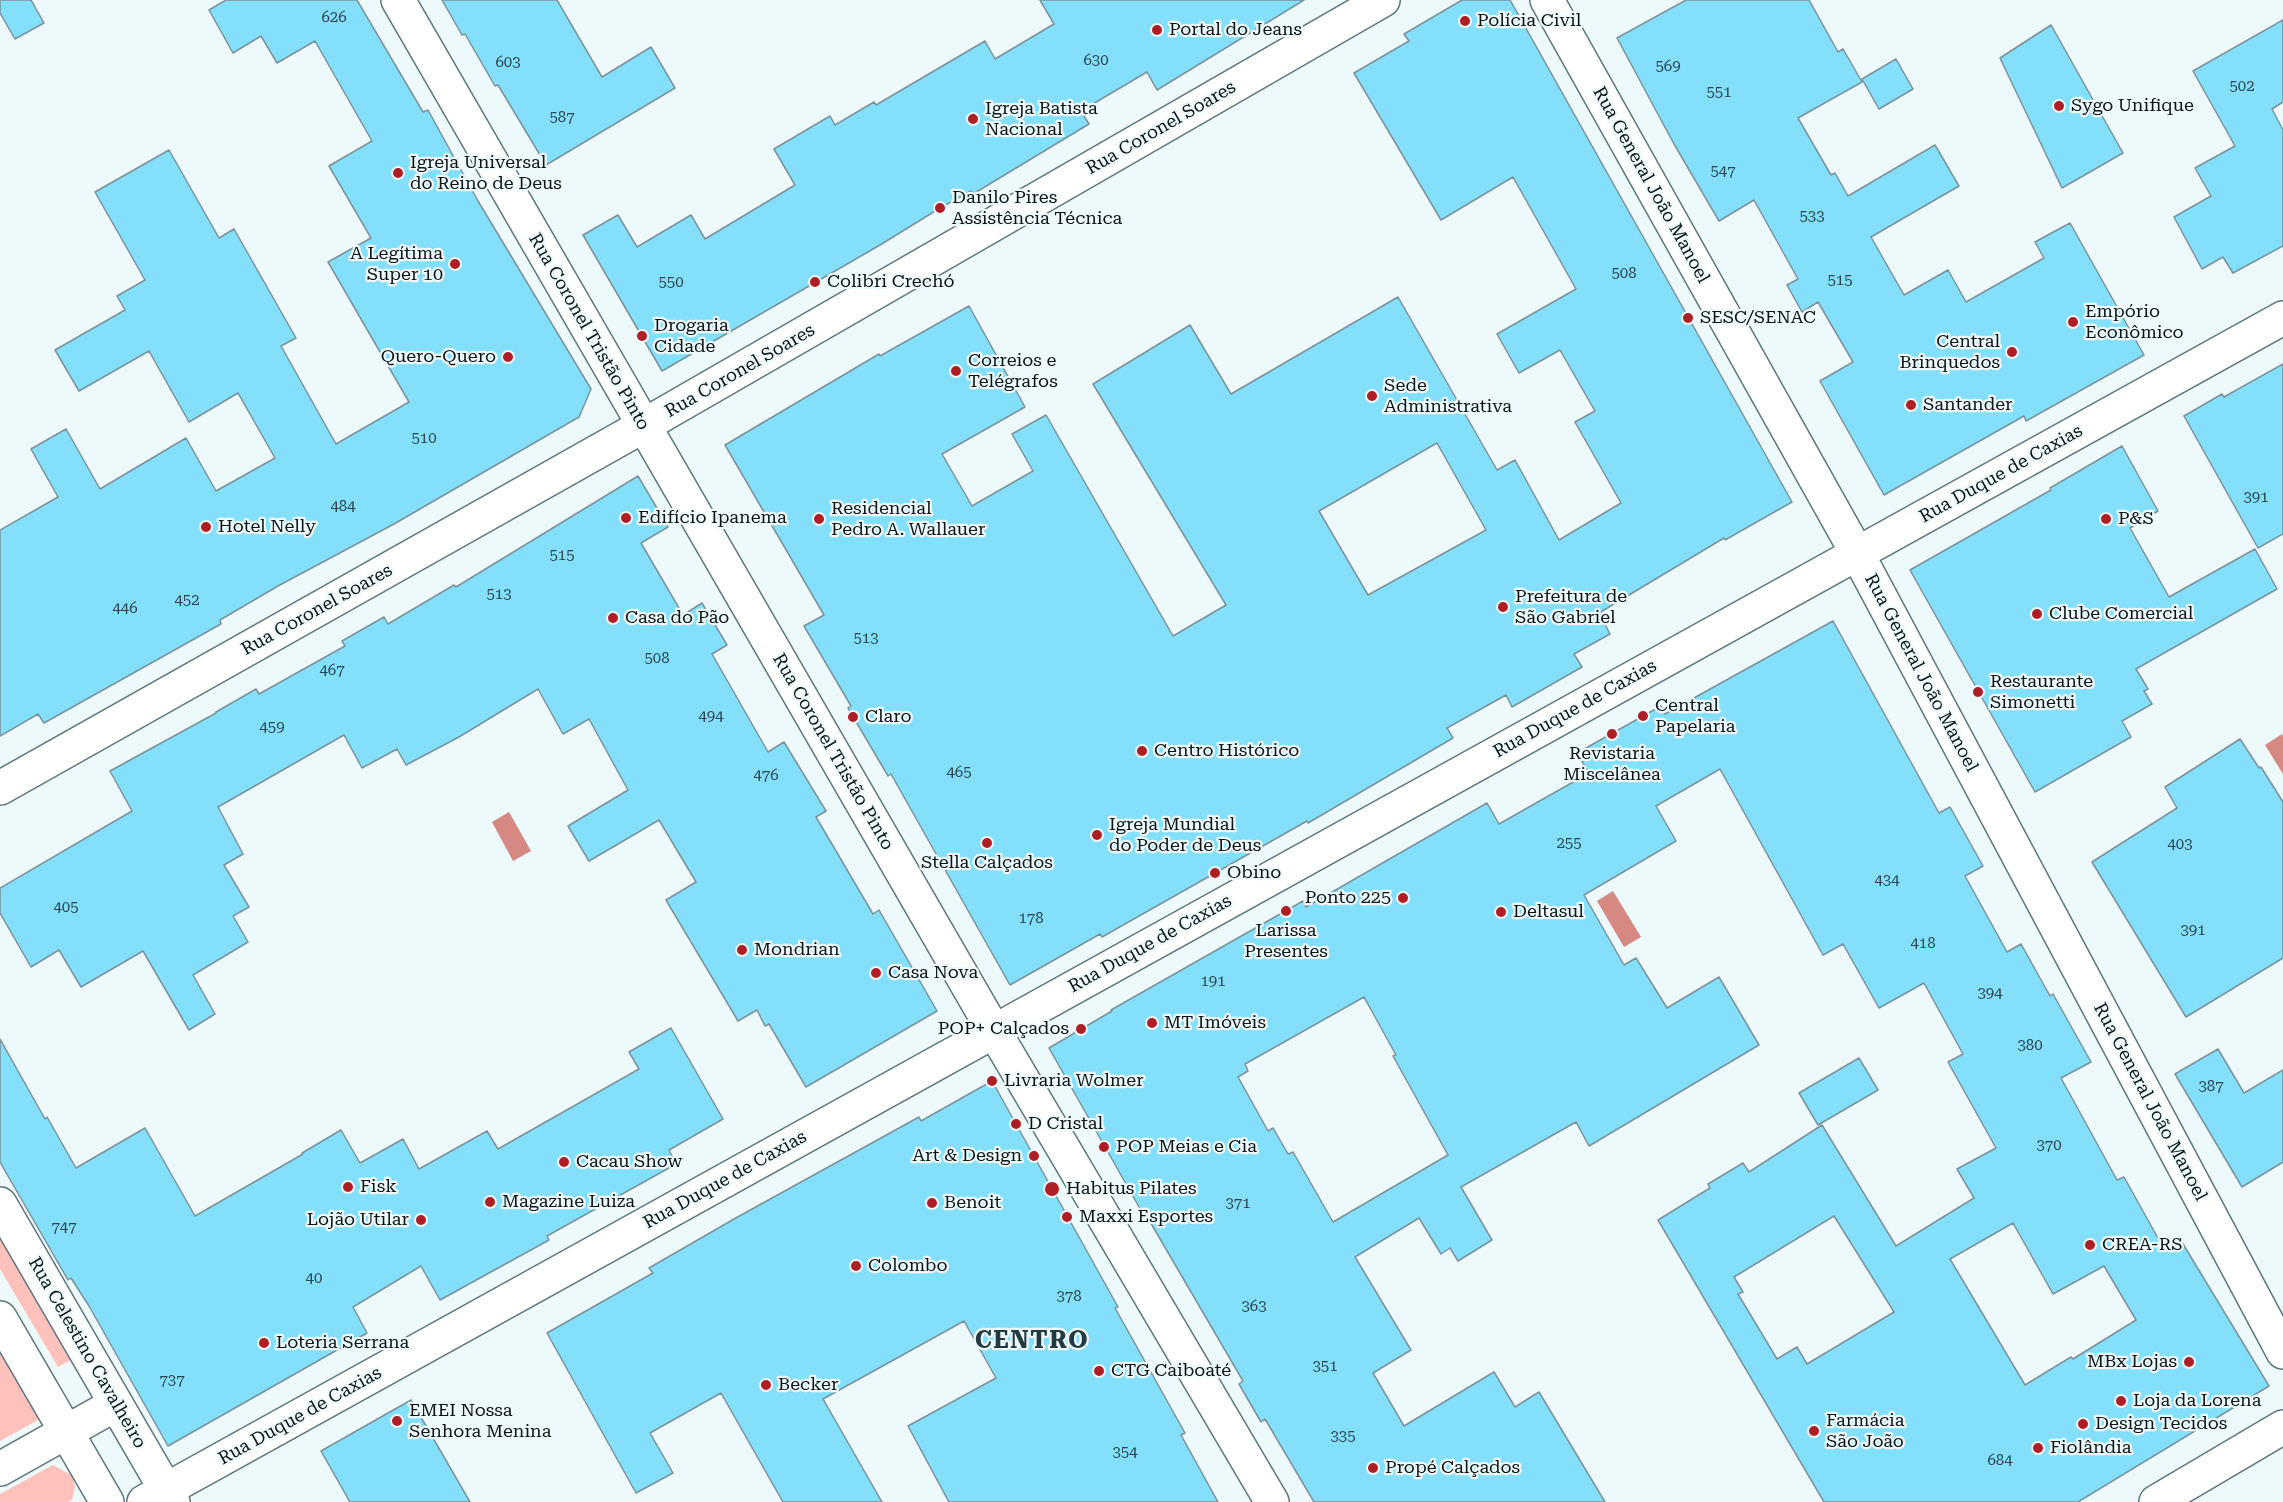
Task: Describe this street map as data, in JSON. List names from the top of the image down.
{
  "streets": {
    "street": [
      "Rua Coronel Soares",
      "Rua General João Manoel",
      "Rua Coronel Tristão Pinto",
      "Rua Duque de Caxias",
      "Rua Celestino Cavalheiro"
    ]
  },
  "crossings": [
    ["Rua Coronel Soares", "Rua Coronel Tristão Pinto"],
    ["Rua General João Manoel", "Rua Duque de Caxias"],
    ["Rua Coronel Tristão Pinto", "Rua Duque de Caxias"],
    ["Rua Duque de Caxias", "Rua Celestino Cavalheiro"]
  ],
  "districts": ["CENTRO"],
  "places": [
    "Polícia Civil",
    "Portal do Jeans",
    "Sygo Unifique",
    "Igreja Batista Nacional",
    "Igreja Universal do Reino de Deus",
    "Danilo Pires Assistência Técnica",
    "A Legítima Super 10",
    "Colibri Crechó",
    "SESC/SENAC",
    "Empório Econômico",
    "Drogaria Cidade",
    "Central Brinquedos",
    "Quero-Quero",
    "Correios e Telégrafos",
    "Sede Administrativa",
    "Santander",
    "Edifício Ipanema",
    "Residencial Pedro A. Wallauer",
    "P&S",
    "Hotel Nelly",
    "Prefeitura de São Gabriel",
    "Clube Comercial",
    "Casa do Pão",
    "Restaurante Simonetti",
    "Central Papelaria",
    "Claro",
    "Revistaria Miscelânea",
    "Centro Histórico",
    "Igreja Mundial do Poder de Deus",
    "Stella Calçados",
    "Obino",
    "Ponto 225",
    "Larissa Presentes",
    "Deltasul",
    "Mondrian",
    "Casa Nova",
    "MT Imóveis",
    "POP+ Calçados",
    "Livraria Wolmer",
    "D Cristal",
    "POP Meias e Cia",
    "Art & Design",
    "Cacau Show",
    "Fisk",
    "Habitus Pilates",
    "Magazine Luiza",
    "Benoit",
    "Maxxi Esportes",
    "Lojão Utilar",
    "CREA-RS",
    "Colombo",
    "Loteria Serrana",
    "MBx Lojas",
    "CTG Caiboaté",
    "Becker",
    "Loja da Lorena",
    "EMEI Nossa Senhora Menina",
    "Design Tecidos",
    "Farmácia São João",
    "Fiolândia",
    "Propé Calçados"
  ],
  "house_numbers": [
    "626",
    "630",
    "603",
    "569",
    "502",
    "551",
    "587",
    "547",
    "533",
    "508",
    "515",
    "550",
    "510",
    "391",
    "484",
    "515",
    "513",
    "452",
    "446",
    "513",
    "508",
    "467",
    "494",
    "459",
    "465",
    "476",
    "255",
    "403",
    "434",
    "405",
    "178",
    "391",
    "418",
    "191",
    "394",
    "380",
    "387",
    "370",
    "371",
    "747",
    "40",
    "378",
    "363",
    "351",
    "737",
    "335",
    "354",
    "684"
  ]
}
